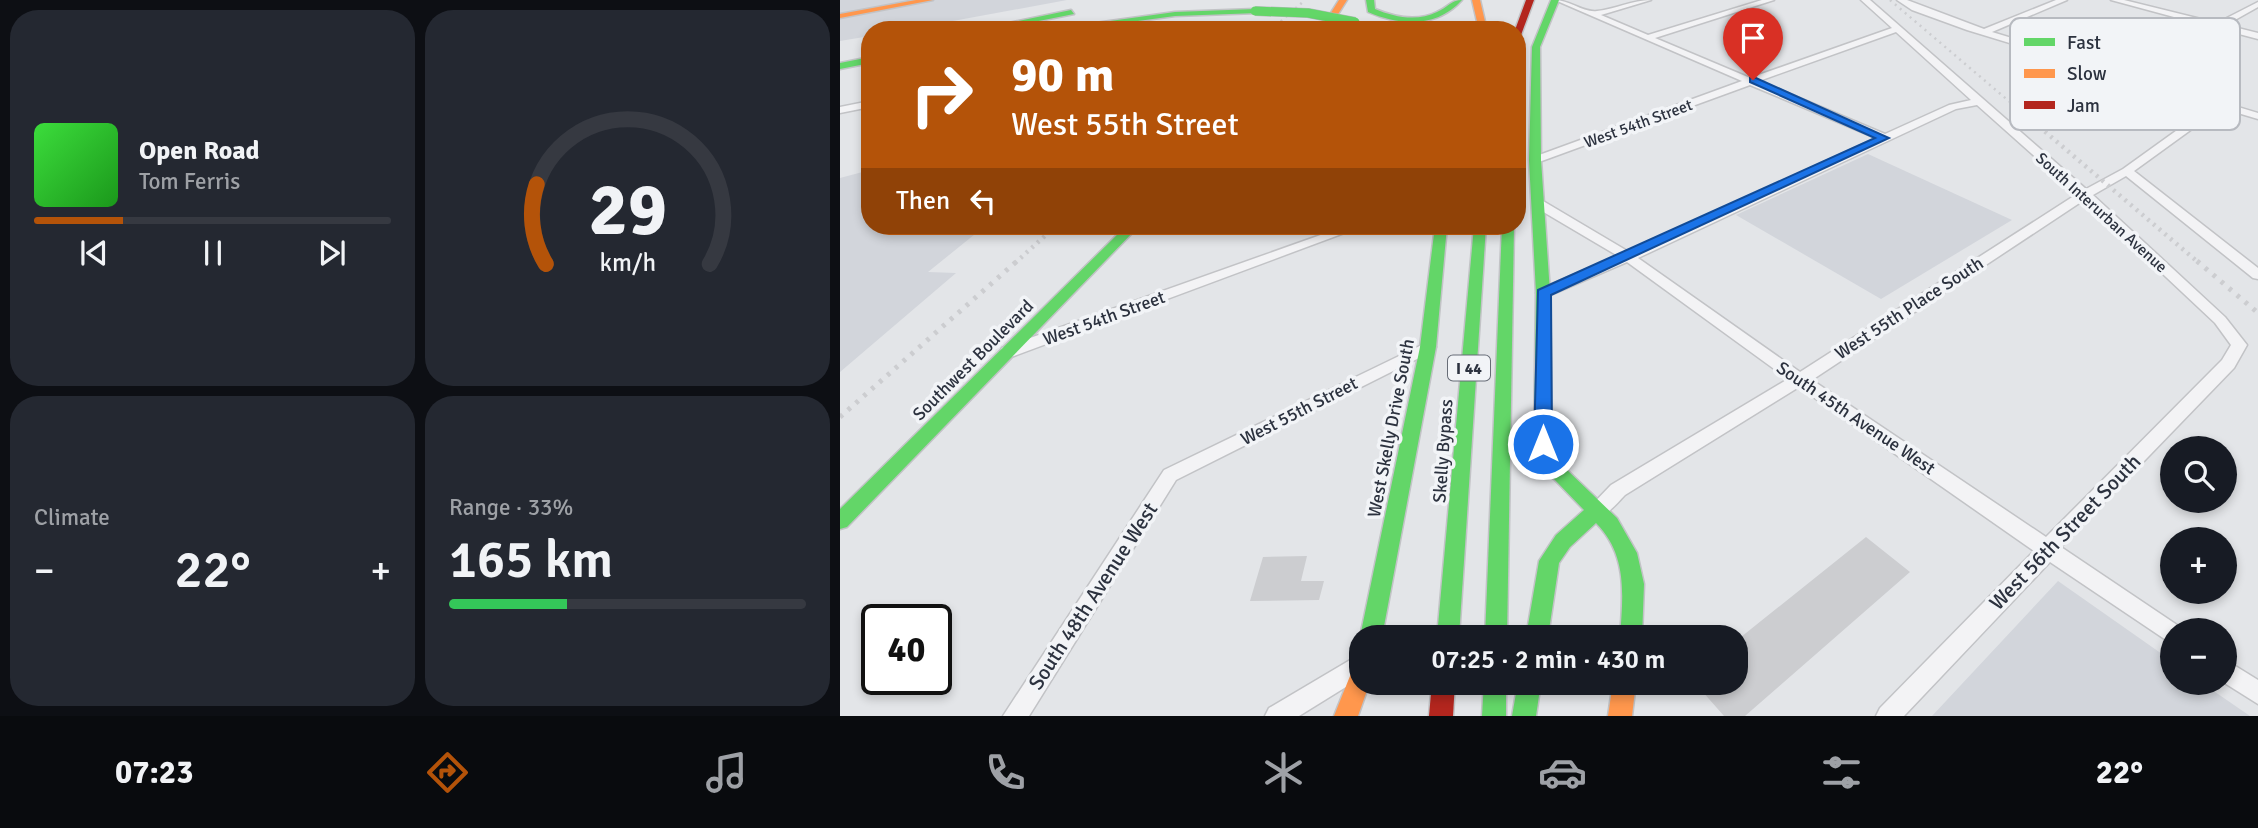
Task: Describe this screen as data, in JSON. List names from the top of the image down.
{
  "streets": {
    "main road": [
      "Southwest Boulevard",
      "I 44",
      "West Skelly Drive South",
      "Skelly Bypass"
    ],
    "street": [
      "West 54th Street",
      "South Interurban Avenue",
      "West 55th Place South",
      "West 55th Street",
      "South 45th Avenue West",
      "West 56th Street South",
      "South 48th Avenue West"
    ]
  },
  "crossings": [
    ["West 54th Street", "South Interurban Avenue"],
    ["West 54th Street", "Southwest Boulevard"],
    ["South Interurban Avenue", "West 55th Place South"],
    ["South Interurban Avenue", "West 56th Street South"],
    ["West 55th Place South", "South 45th Avenue West"],
    ["West 55th Street", "West Skelly Drive South"],
    ["West 55th Street", "South 48th Avenue West"],
    ["South 45th Avenue West", "West 56th Street South"]
  ],
  "legend": ["Fast", "Slow", "Jam"],
  "page": {
    "turn": ["90 m", "West 55th Street"],
    "song": ["Open Road", "Tom Ferris"],
    "then": "Then",
    "tile": [
      "Climate",
      ["Range · 33%", "165 km"]
    ],
    "map_buttons": ["+", "−"],
    "heat": ["−", "22°", "+"],
    "limit": "40",
    "trip": "07:25 · 2 min · 430 m",
    "tabs": ["07:23", "22°"],
    "gauge": ["29", "km/h"]
  }
}
